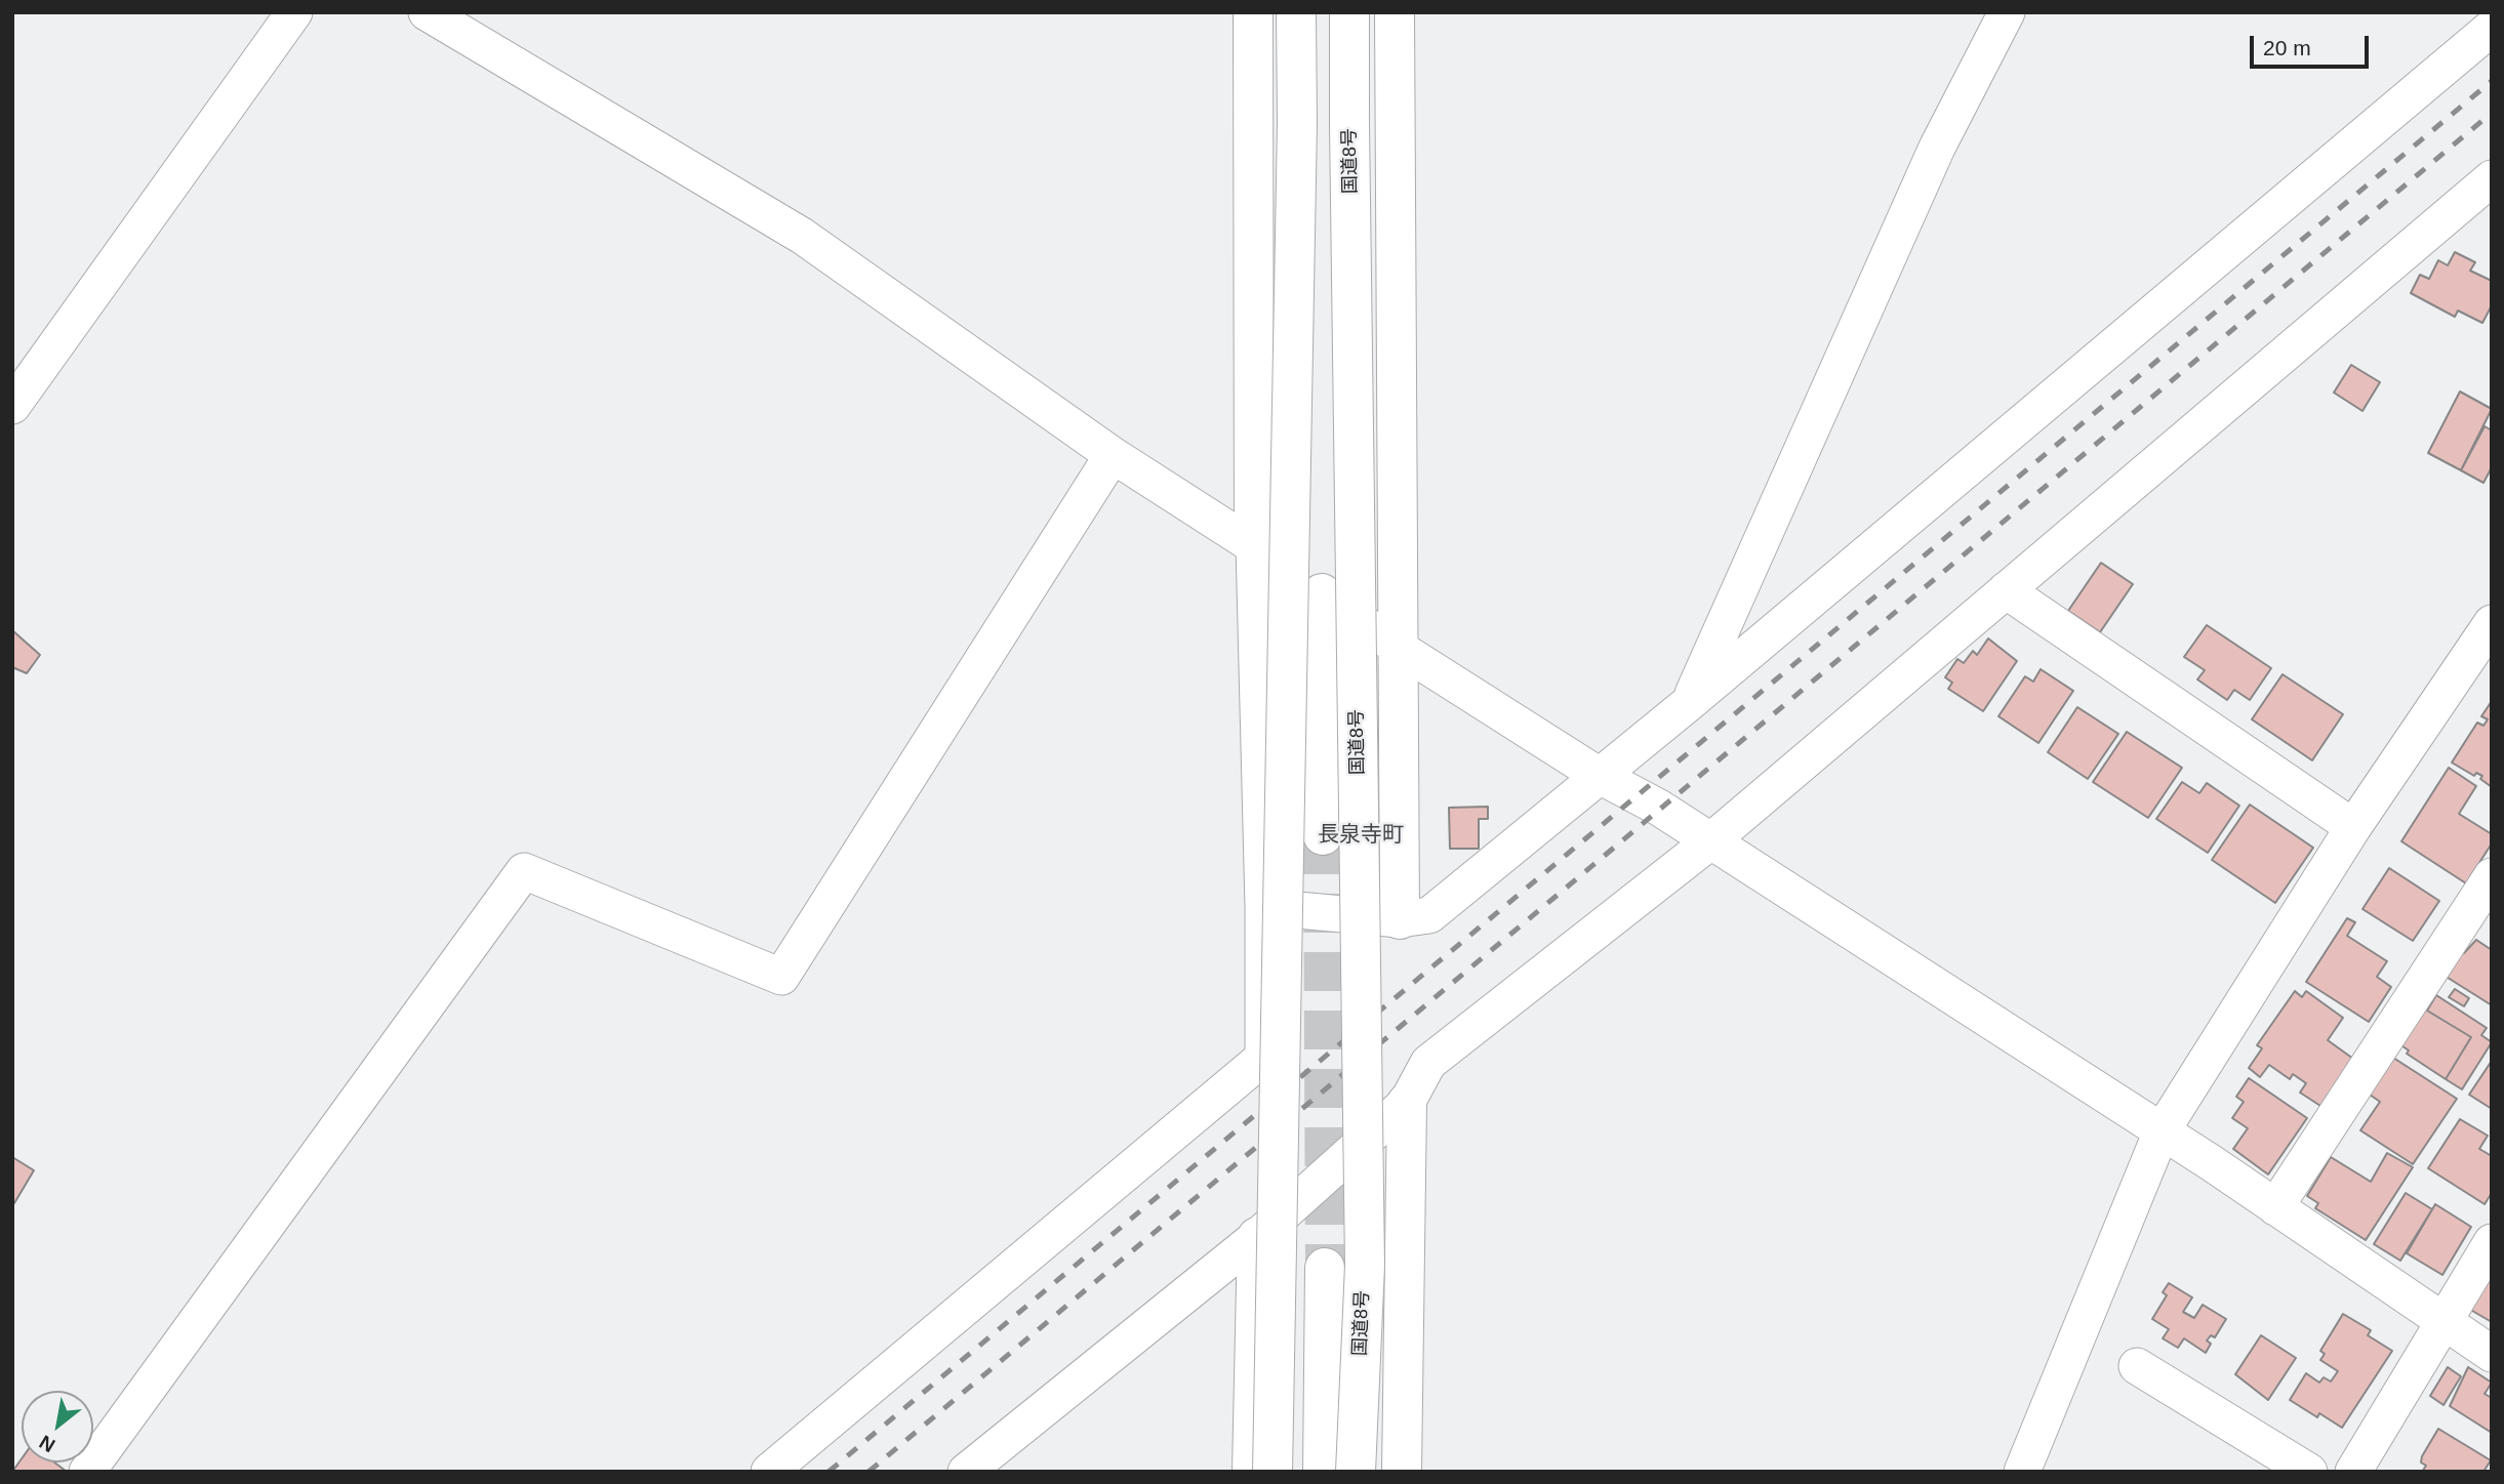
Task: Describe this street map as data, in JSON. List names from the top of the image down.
{
  "streets": {
    "main road": ["国道8号"]
  },
  "districts": ["長泉寺町"],
  "scale_bar": "20 m",
  "north": "bottom left"
}
